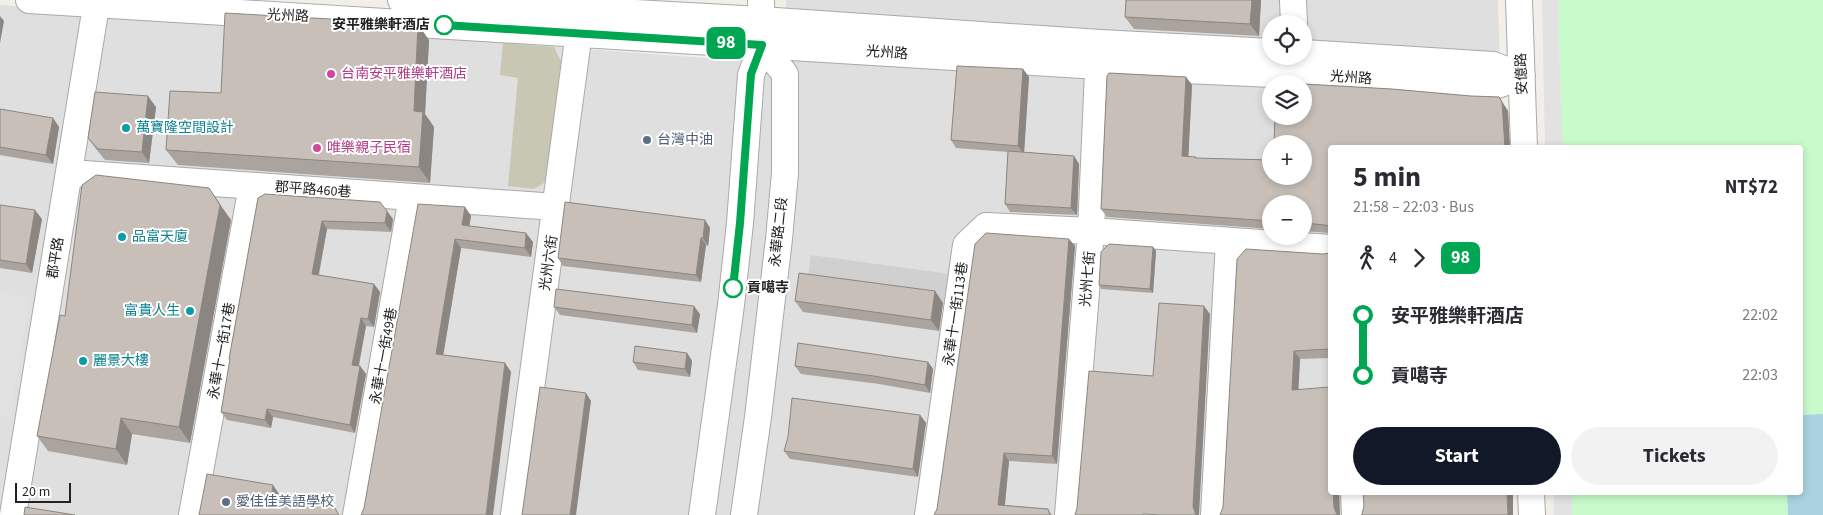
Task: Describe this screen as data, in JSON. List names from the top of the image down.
{
  "streets": {
    "street": [
      "光州路",
      "安億路",
      "郡平路460巷",
      "永華路二段",
      "郡平路",
      "光州六街",
      "光州七街",
      "永華十一街113巷",
      "永華十一街17巷",
      "永華十一街49巷"
    ]
  },
  "crossings": [
    ["光州路", "安億路"],
    ["光州路", "永華路二段"],
    ["光州路", "郡平路"],
    ["光州路", "光州六街"],
    ["光州路", "光州七街"],
    ["郡平路460巷", "郡平路"],
    ["郡平路460巷", "光州六街"],
    ["郡平路460巷", "永華十一街17巷"],
    ["郡平路460巷", "永華十一街49巷"],
    ["光州七街", "永華十一街113巷"]
  ],
  "places": [
    "安平雅樂軒酒店",
    "台南安平雅樂軒酒店",
    "萬寶隆空間設計",
    "台灣中油",
    "唯樂親子民宿",
    "品富天廈",
    "貢噶寺",
    "富貴人生",
    "麗景大樓",
    "愛佳佳美語學校"
  ],
  "lines": ["bus line 98"],
  "scale_bar": "20 m",
  "page": {
    "on_map": "98",
    "map_buttons": ["+", "−"],
    "heading": ["5 min", "21:58 – 22:03 · Bus", "NT$72"],
    "legs": ["4", "98"],
    "list": [
      {
        "name": "安平雅樂軒酒店",
        "value": "22:02"
      },
      {
        "name": "貢噶寺",
        "value": "22:03"
      }
    ],
    "buttons": ["Start", "Tickets"],
    "scale": "20 m"
  }
}
